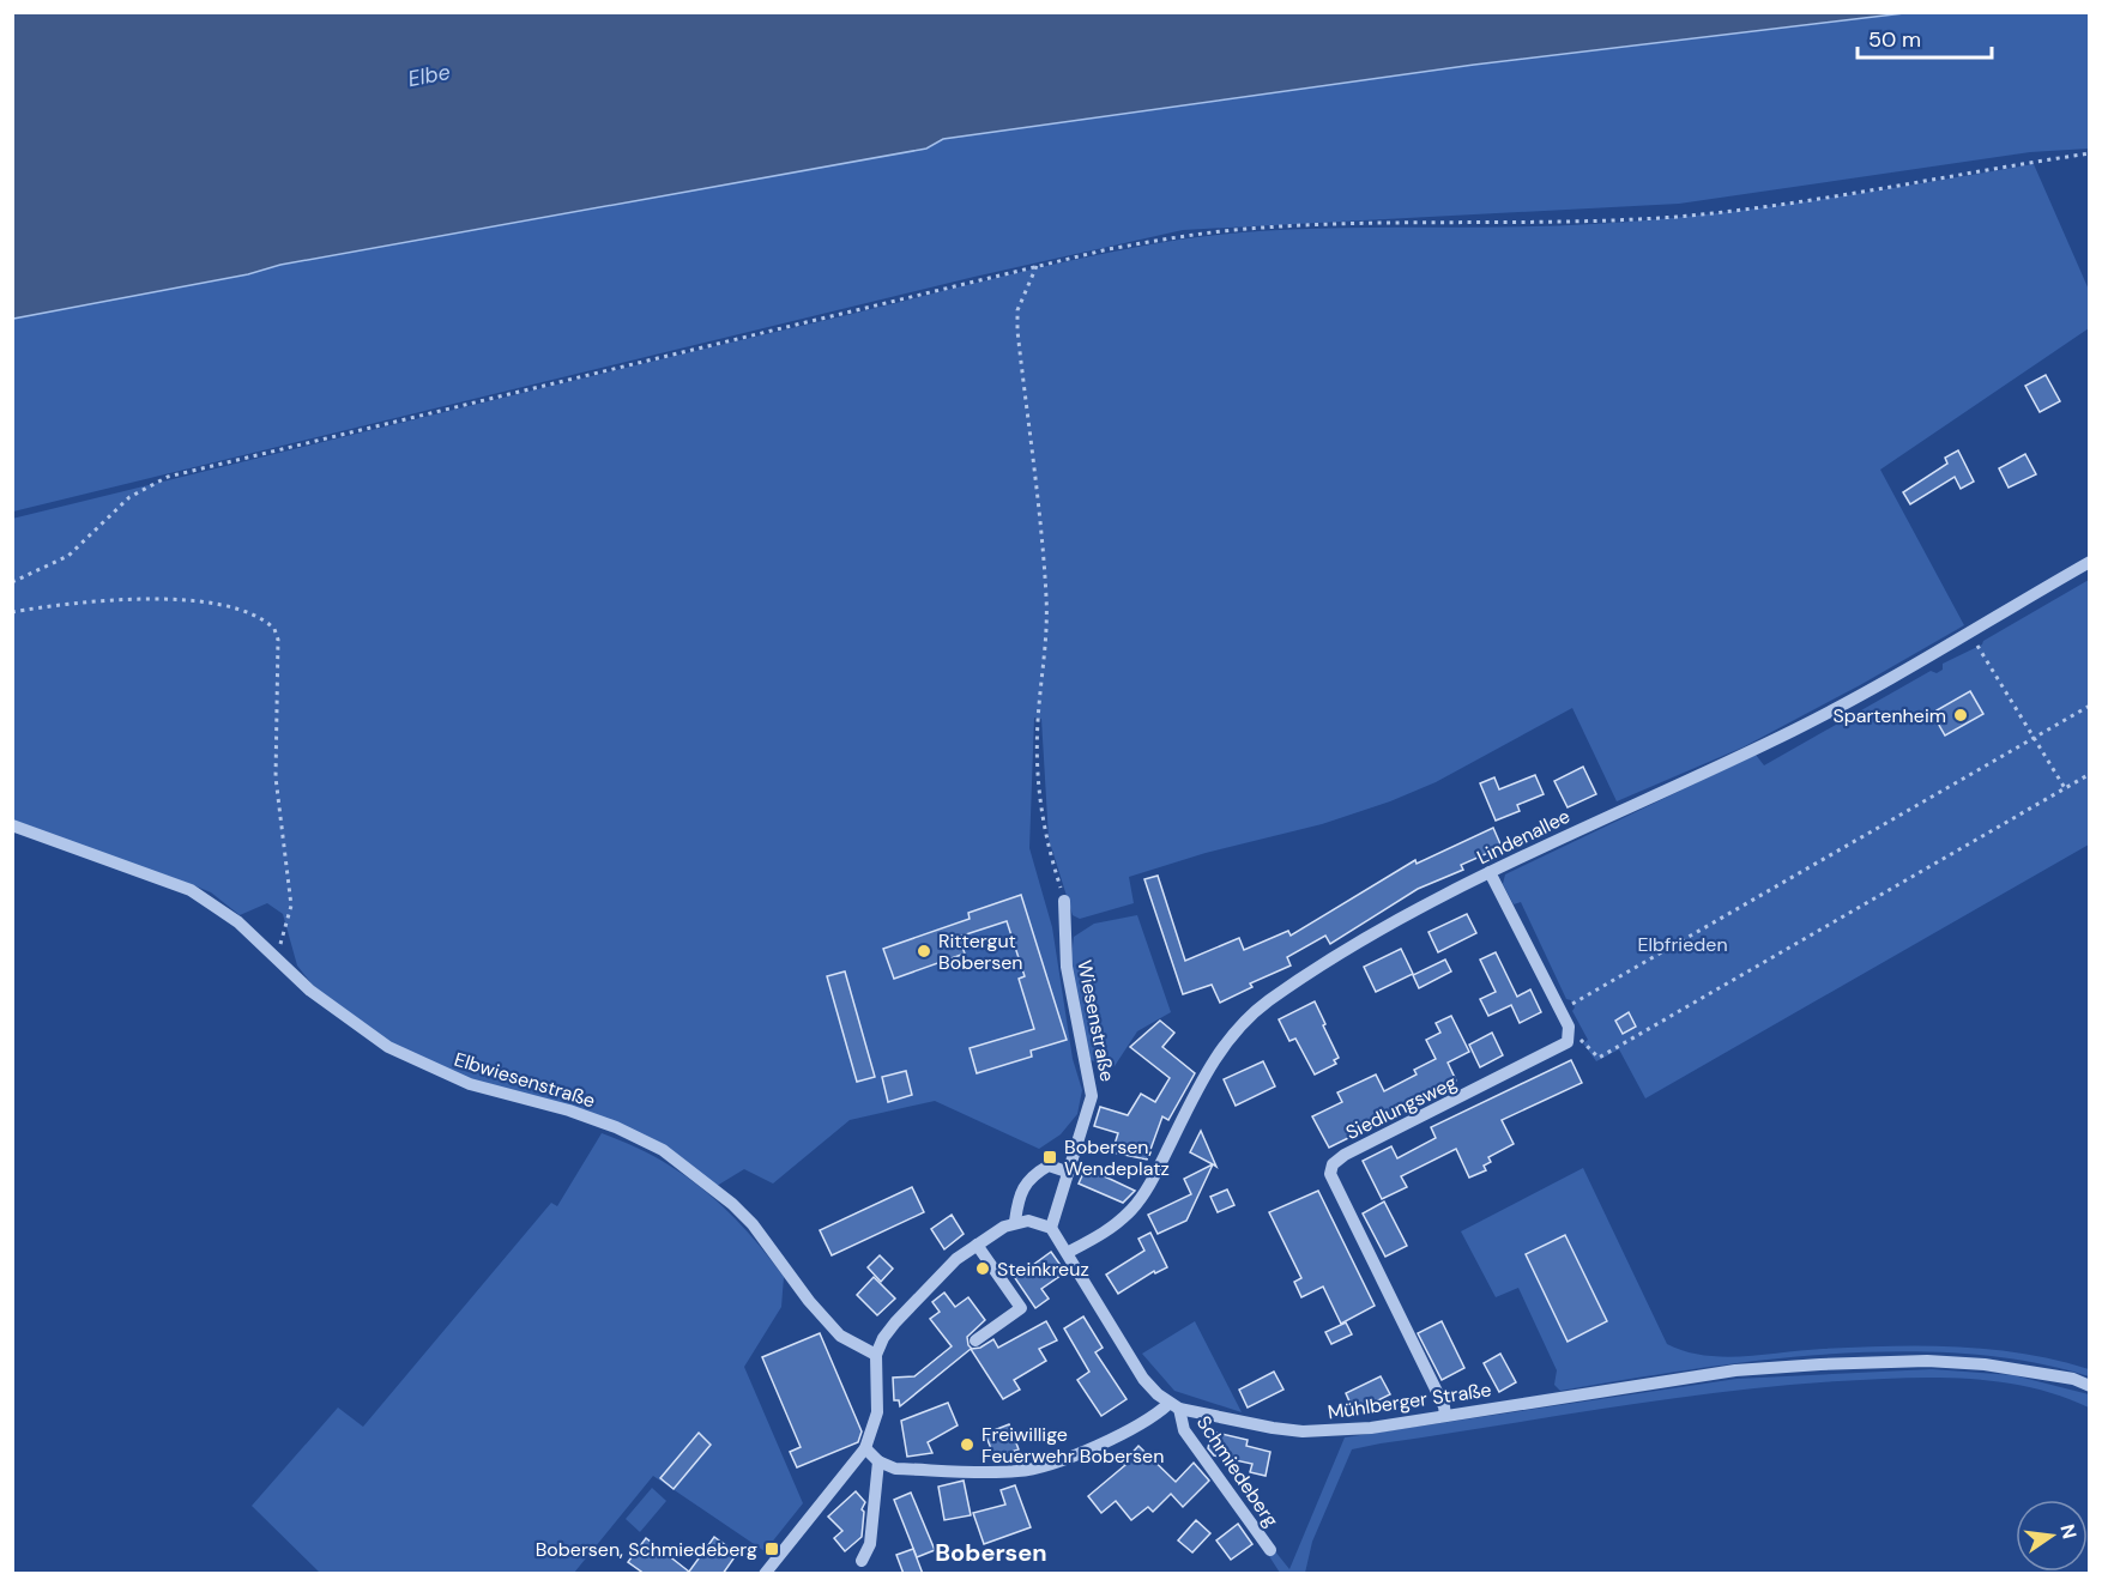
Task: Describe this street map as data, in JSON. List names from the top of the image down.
{
  "streets": {
    "street": [
      "Lindenallee",
      "Wiesenstraße",
      "Elbwiesenstraße",
      "Siedlungsweg",
      "Mühlberger Straße",
      "Schmiedeberg"
    ]
  },
  "crossings": [
    ["Siedlungsweg", "Mühlberger Straße"],
    ["Mühlberger Straße", "Schmiedeberg"]
  ],
  "districts": ["Bobersen"],
  "water": ["Elbe"],
  "parks": ["Elbfrieden"],
  "places": {
    "other": [
      "Spartenheim",
      "Rittergut Bobersen",
      "Steinkreuz",
      "Freiwillige Feuerwehr Bobersen"
    ],
    "transit": ["Bobersen, Wendeplatz", "Bobersen, Schmiedeberg"]
  },
  "scale_bar": "50 m",
  "north": "right"
}
